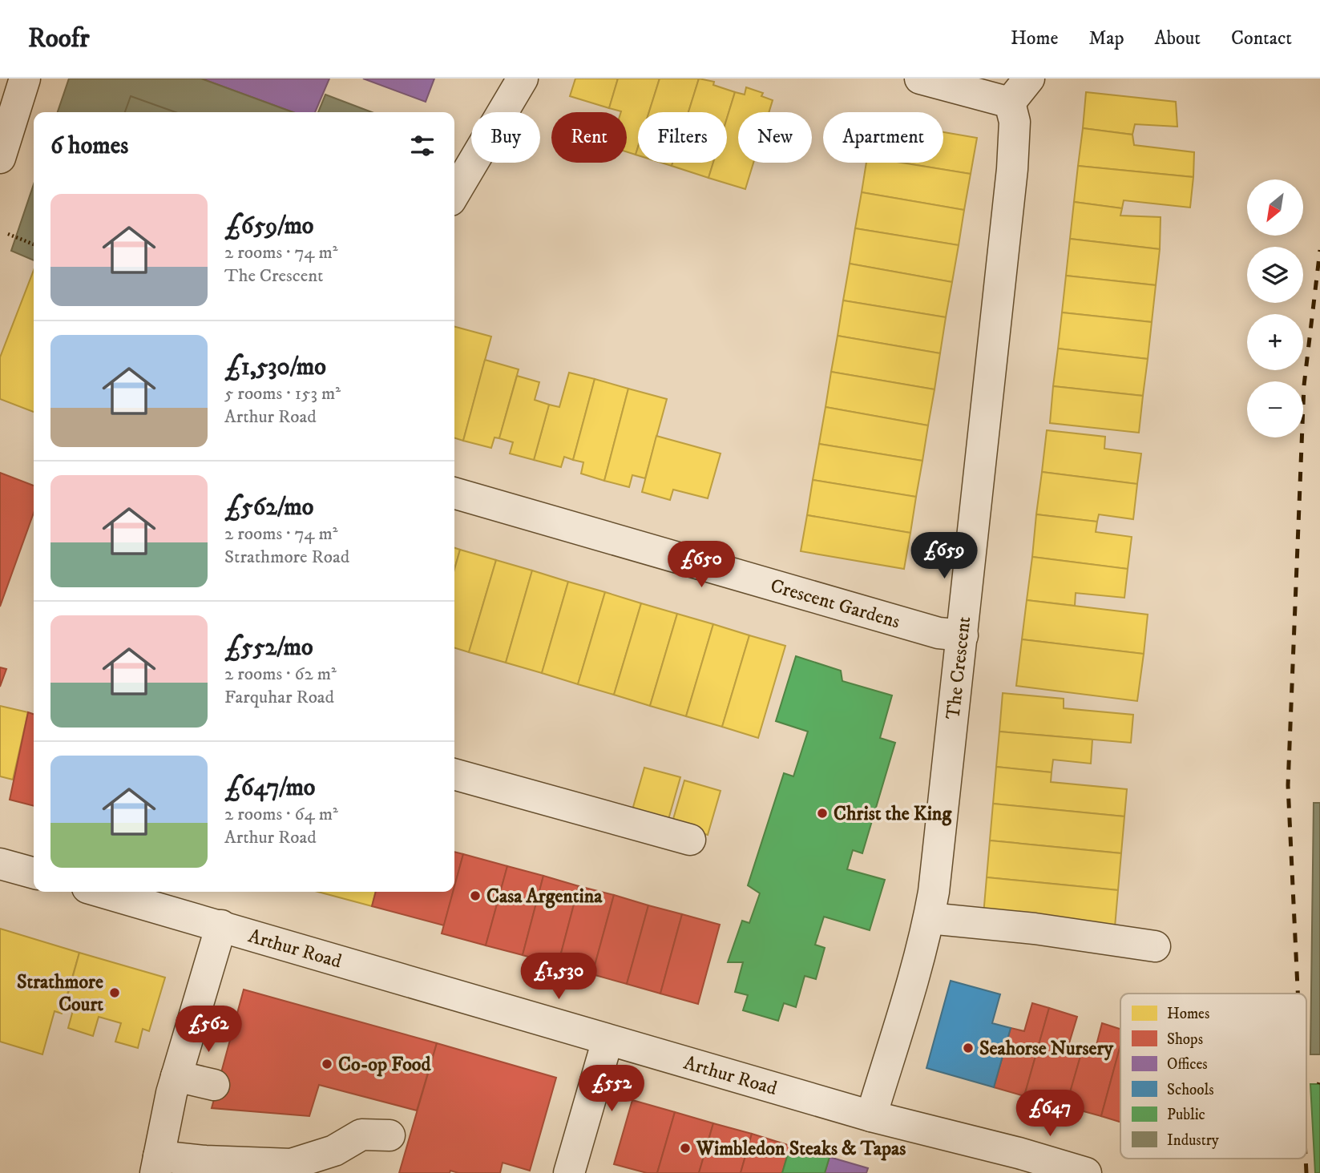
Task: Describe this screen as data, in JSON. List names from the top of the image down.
{
  "streets": {
    "street": ["Crescent Gardens", "The Crescent", "Arthur Road"]
  },
  "crossings": [
    ["Crescent Gardens", "The Crescent"],
    ["The Crescent", "Arthur Road"]
  ],
  "places": [
    "Christ the King",
    "Casa Argentina",
    "Strathmore Court",
    "Seahorse Nursery",
    "Co-op Food",
    "Wimbledon Steaks & Tapas"
  ],
  "legend": [
    "Homes",
    "Shops",
    "Offices",
    "Schools",
    "Public",
    "Industry"
  ],
  "north": "bottom left",
  "page": {
    "header": "Roofr",
    "nav": [
      "Home",
      "Map",
      "About",
      "Contact"
    ],
    "chip": [
      "Buy",
      "Rent",
      "Filters",
      "New",
      "Apartment"
    ],
    "heading": "6 homes",
    "map_buttons": ["+", "−"],
    "list": [
      {
        "name": "£659/mo",
        "note": "2 rooms · 74 m² · The Crescent"
      },
      {
        "name": "£1,530/mo",
        "note": "5 rooms · 153 m² · Arthur Road"
      },
      {
        "name": "£562/mo",
        "note": "2 rooms · 74 m² · Strathmore Road"
      },
      {
        "name": "£552/mo",
        "note": "2 rooms · 62 m² · Farquhar Road"
      },
      {
        "name": "£647/mo",
        "note": "2 rooms · 64 m² · Arthur Road"
      }
    ],
    "price": [
      "£659",
      "£650",
      "£1,530",
      "£562",
      "£552",
      "£647"
    ]
  }
}
